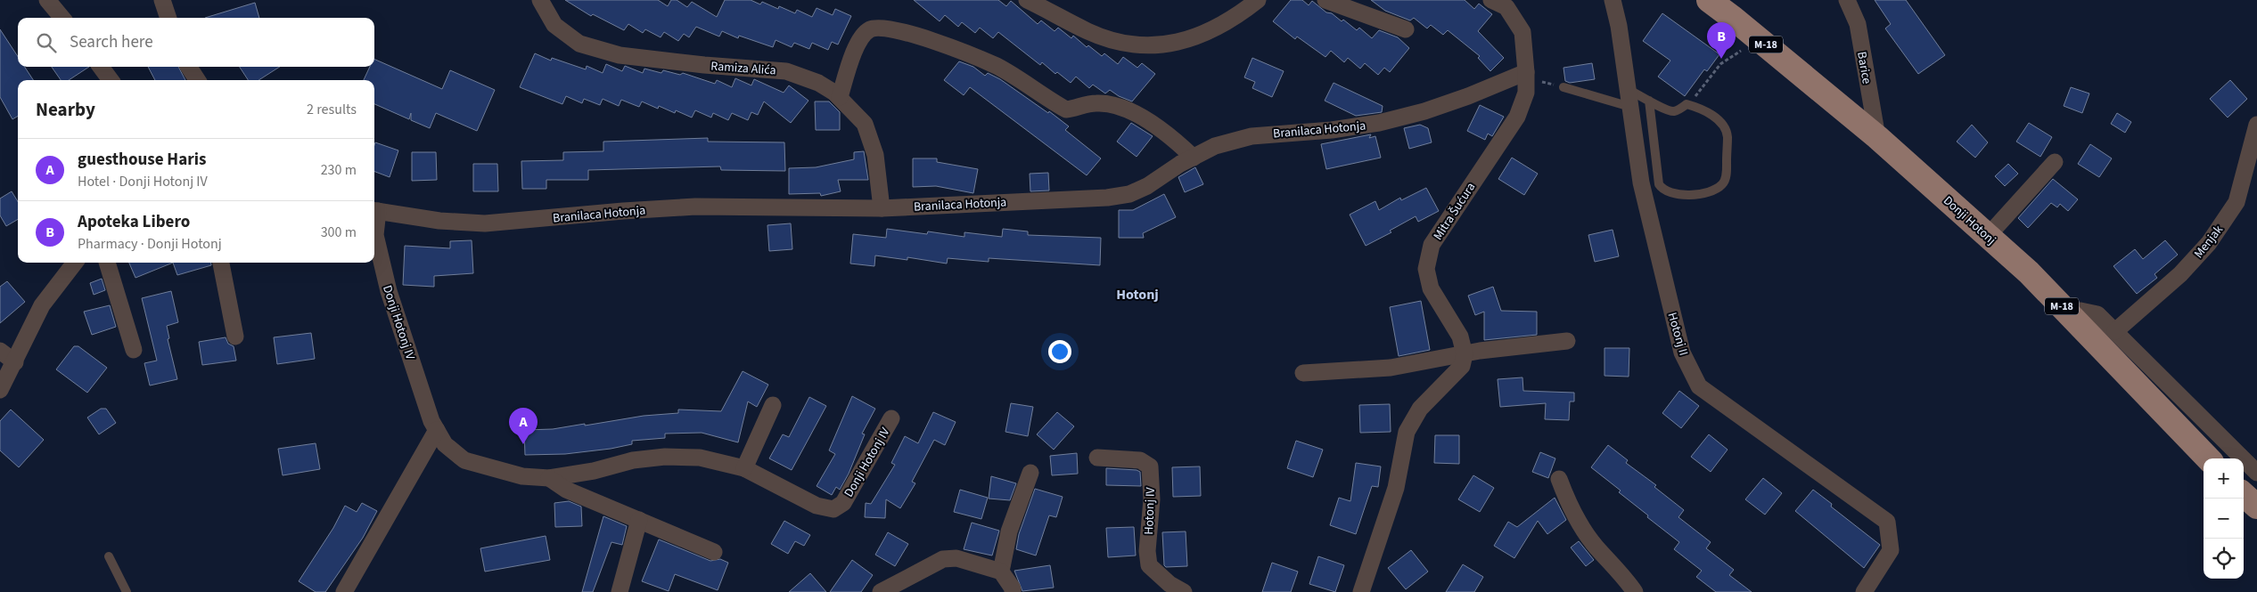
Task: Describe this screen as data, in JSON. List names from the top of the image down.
{
  "streets": {
    "main road": ["M-18", "Donji Hotonj"],
    "street": [
      "Ramiza Alića",
      "Barice",
      "Branilaca Hotonja",
      "Mitra Šućura",
      "Menjak",
      "Donji Hotonj IV",
      "Hotonj II",
      "Hotonj IV"
    ]
  },
  "crossings": [
    ["Ramiza Alića", "Branilaca Hotonja"],
    ["Barice", "Donji Hotonj"],
    ["Branilaca Hotonja", "Mitra Šućura"],
    ["Branilaca Hotonja", "Donji Hotonj IV"]
  ],
  "districts": ["Hotonj"],
  "page": {
    "search": "Search here",
    "pins": ["B", "A"],
    "heading": ["Nearby", "2 results"],
    "list": [
      {
        "mark": "A",
        "name": "guesthouse Haris",
        "note": "Hotel · Donji Hotonj IV",
        "value": "230 m"
      },
      {
        "mark": "B",
        "name": "Apoteka Libero",
        "note": "Pharmacy · Donji Hotonj",
        "value": "300 m"
      }
    ],
    "map_buttons": ["+", "−"]
  }
}
